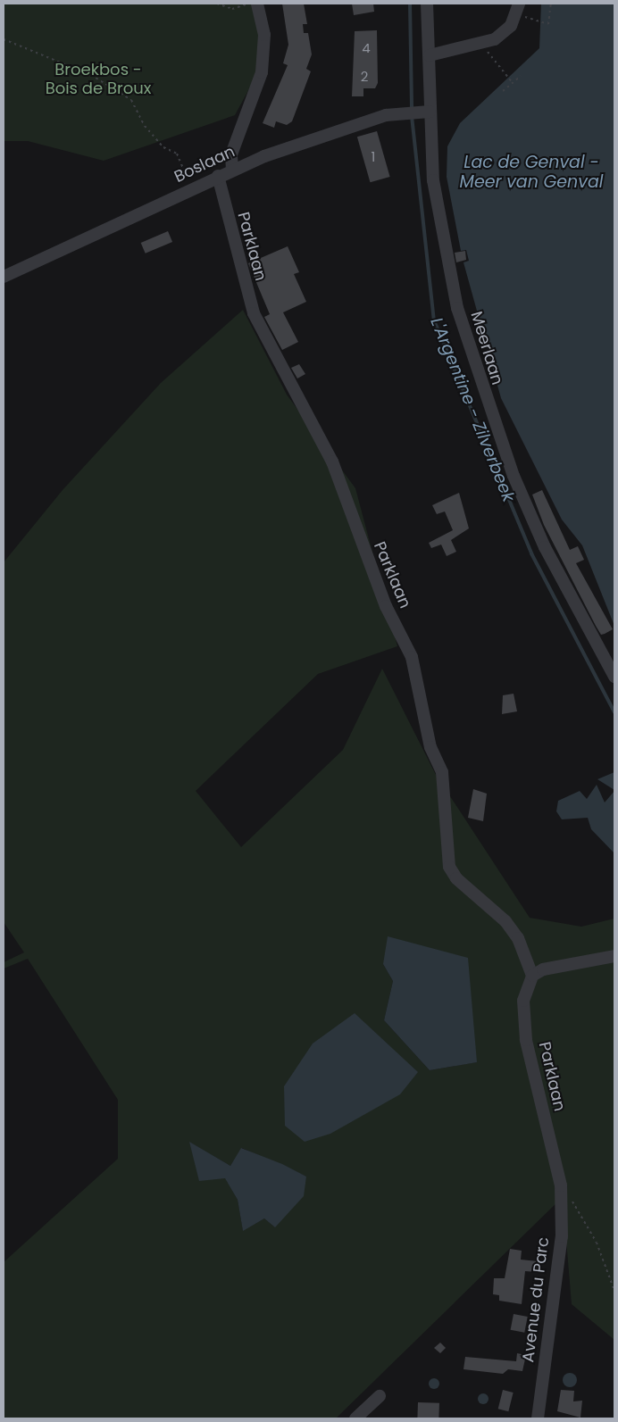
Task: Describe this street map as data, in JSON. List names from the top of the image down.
{
  "streets": {
    "street": [
      "Boslaan",
      "Parklaan",
      "Meerlaan",
      "Avenue du Parc"
    ]
  },
  "crossings": [
    ["Boslaan", "Parklaan"],
    ["Boslaan", "Meerlaan"],
    ["Parklaan", "Avenue du Parc"]
  ],
  "water": ["Lac de Genval - Meer van Genval", "L'Argentine - Zilverbeek"],
  "parks": ["Broekbos - Bois de Broux"],
  "house_numbers": ["4", "2", "1"]
}
